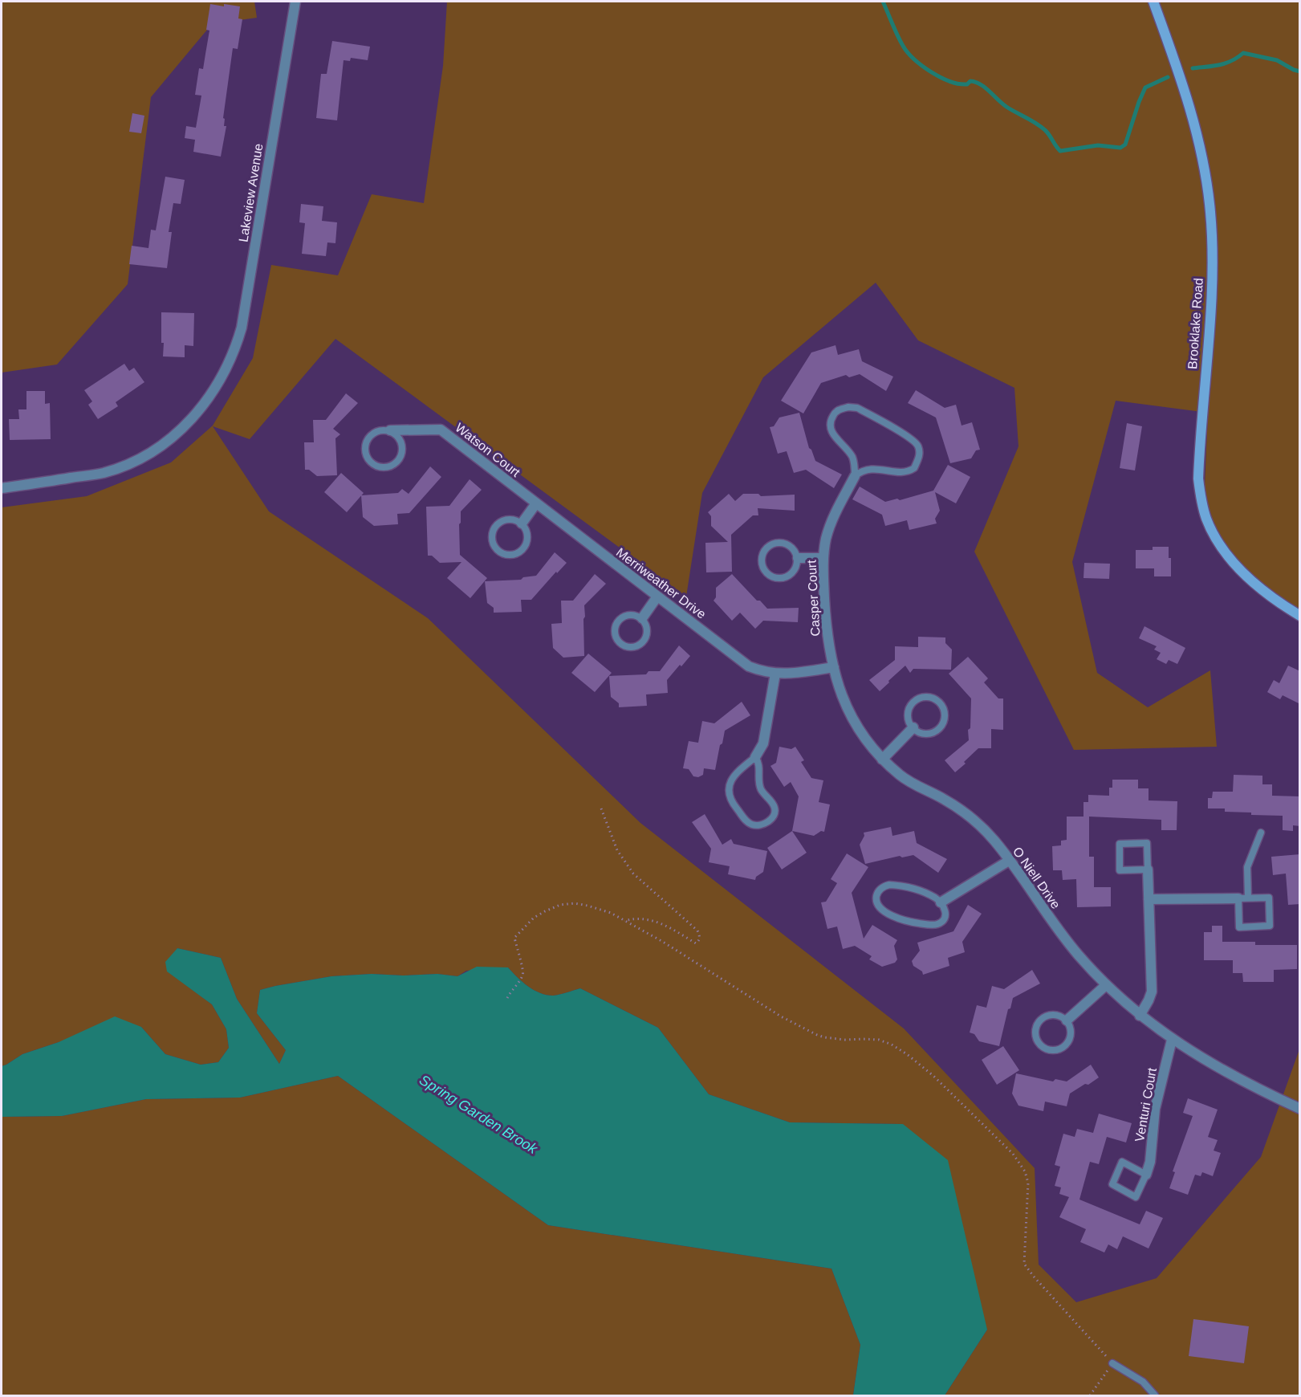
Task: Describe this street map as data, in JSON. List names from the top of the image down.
{
  "streets": {
    "street": [
      "Lakeview Avenue",
      "Brooklake Road",
      "Watson Court",
      "Merriweather Drive",
      "Casper Court",
      "O Niell Drive",
      "Venturi Court"
    ]
  },
  "crossings": [
    ["Watson Court", "Merriweather Drive"],
    ["Casper Court", "O Niell Drive"],
    ["O Niell Drive", "Venturi Court"]
  ],
  "water": ["Spring Garden Brook"]
}
